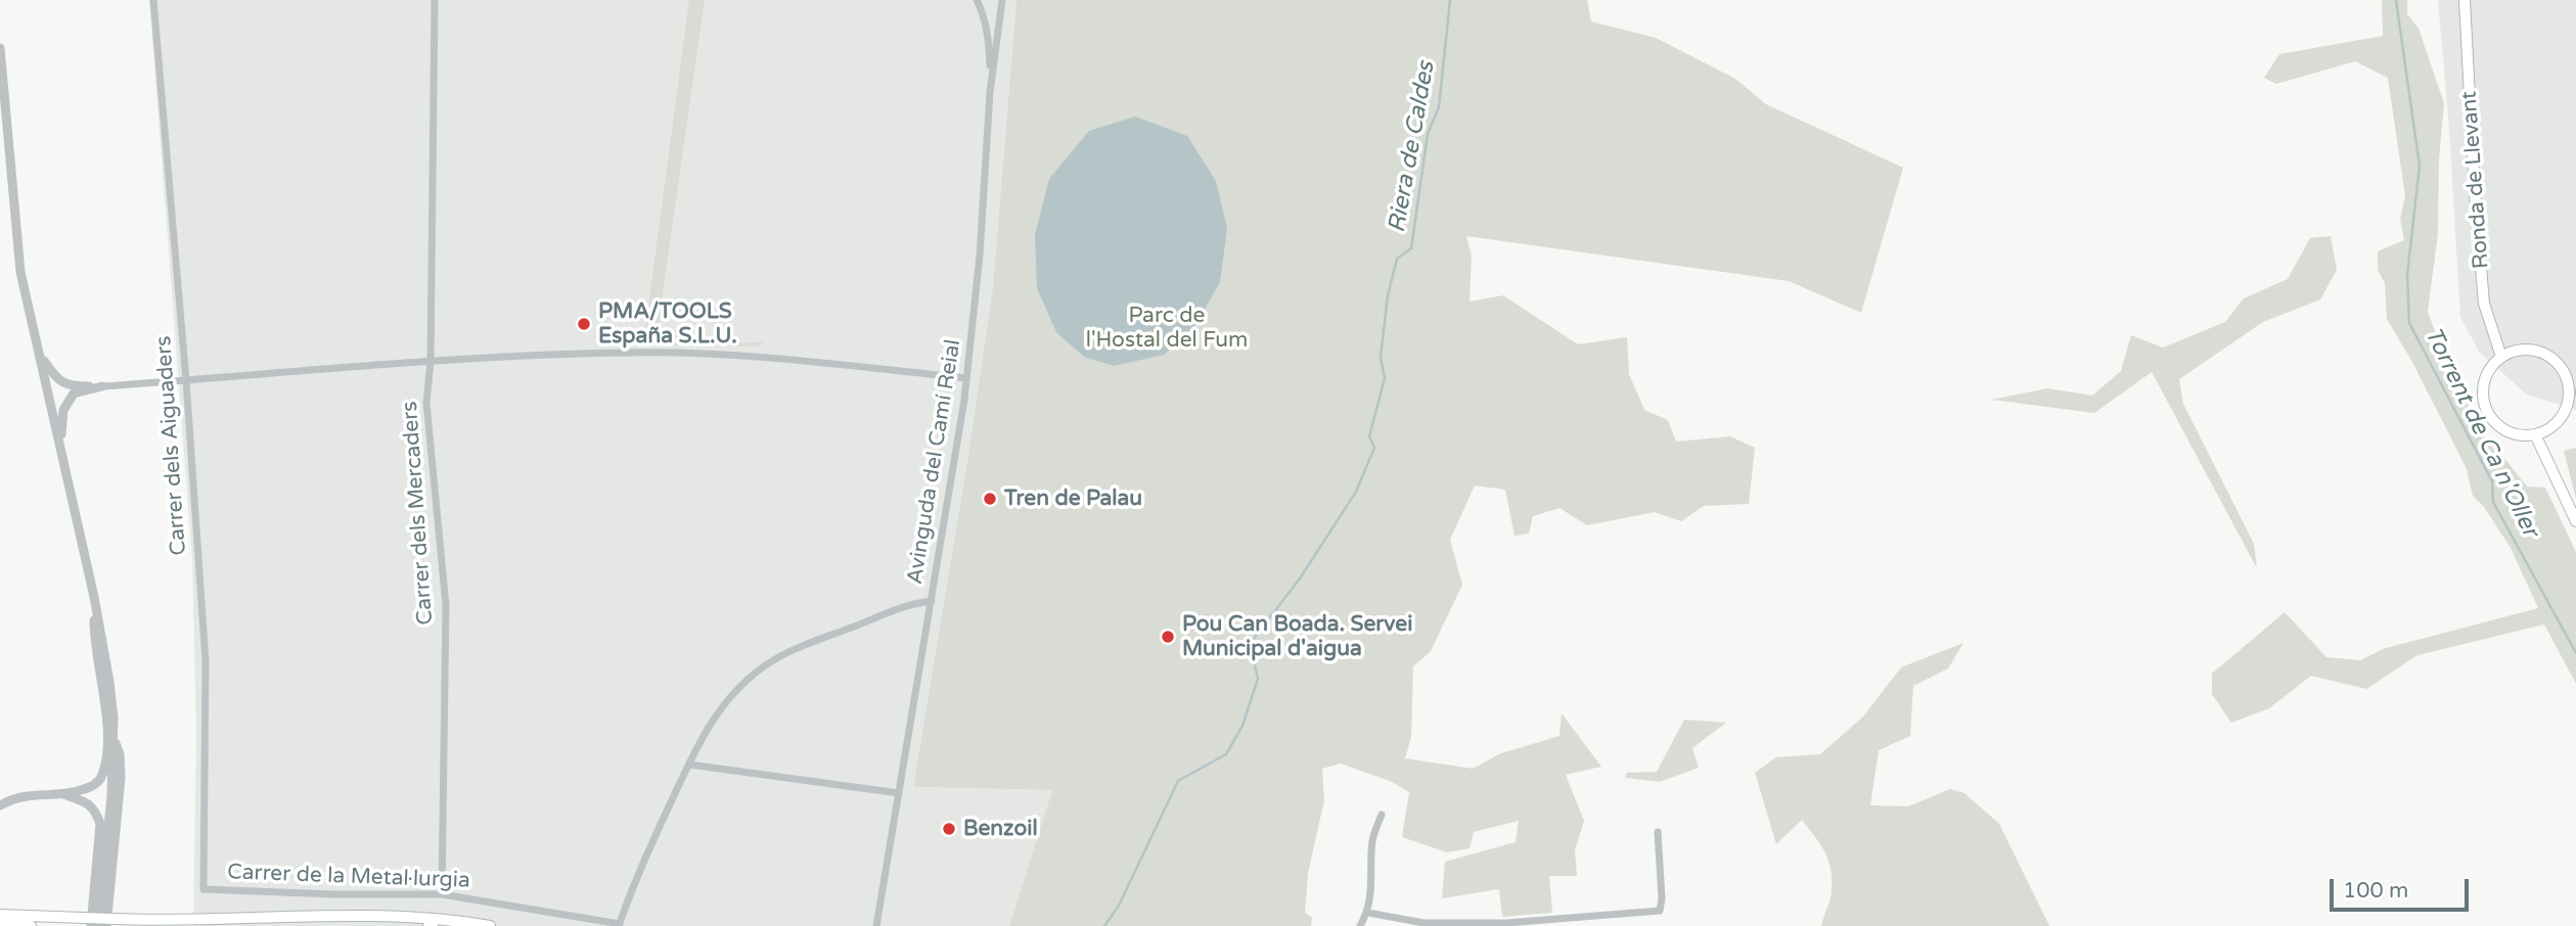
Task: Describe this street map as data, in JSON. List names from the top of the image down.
{
  "streets": {
    "main road": ["Ronda de Llevant"],
    "street": [
      "Carrer dels Aiguaders",
      "Avinguda del Camí Reial",
      "Carrer dels Mercaders",
      "Carrer de la Metal·lurgia"
    ]
  },
  "crossings": [
    ["Carrer dels Aiguaders", "Carrer de la Metal·lurgia"],
    ["Carrer dels Mercaders", "Carrer de la Metal·lurgia"]
  ],
  "water": ["Riera de Caldes", "Torrent de Ca n'Oller"],
  "parks": ["Parc de l'Hostal del Fum"],
  "places": [
    "PMA/TOOLS España S.L.U.",
    "Tren de Palau",
    "Pou Can Boada. Servei Municipal d'aigua",
    "Benzoil"
  ],
  "scale_bar": "100 m"
}
